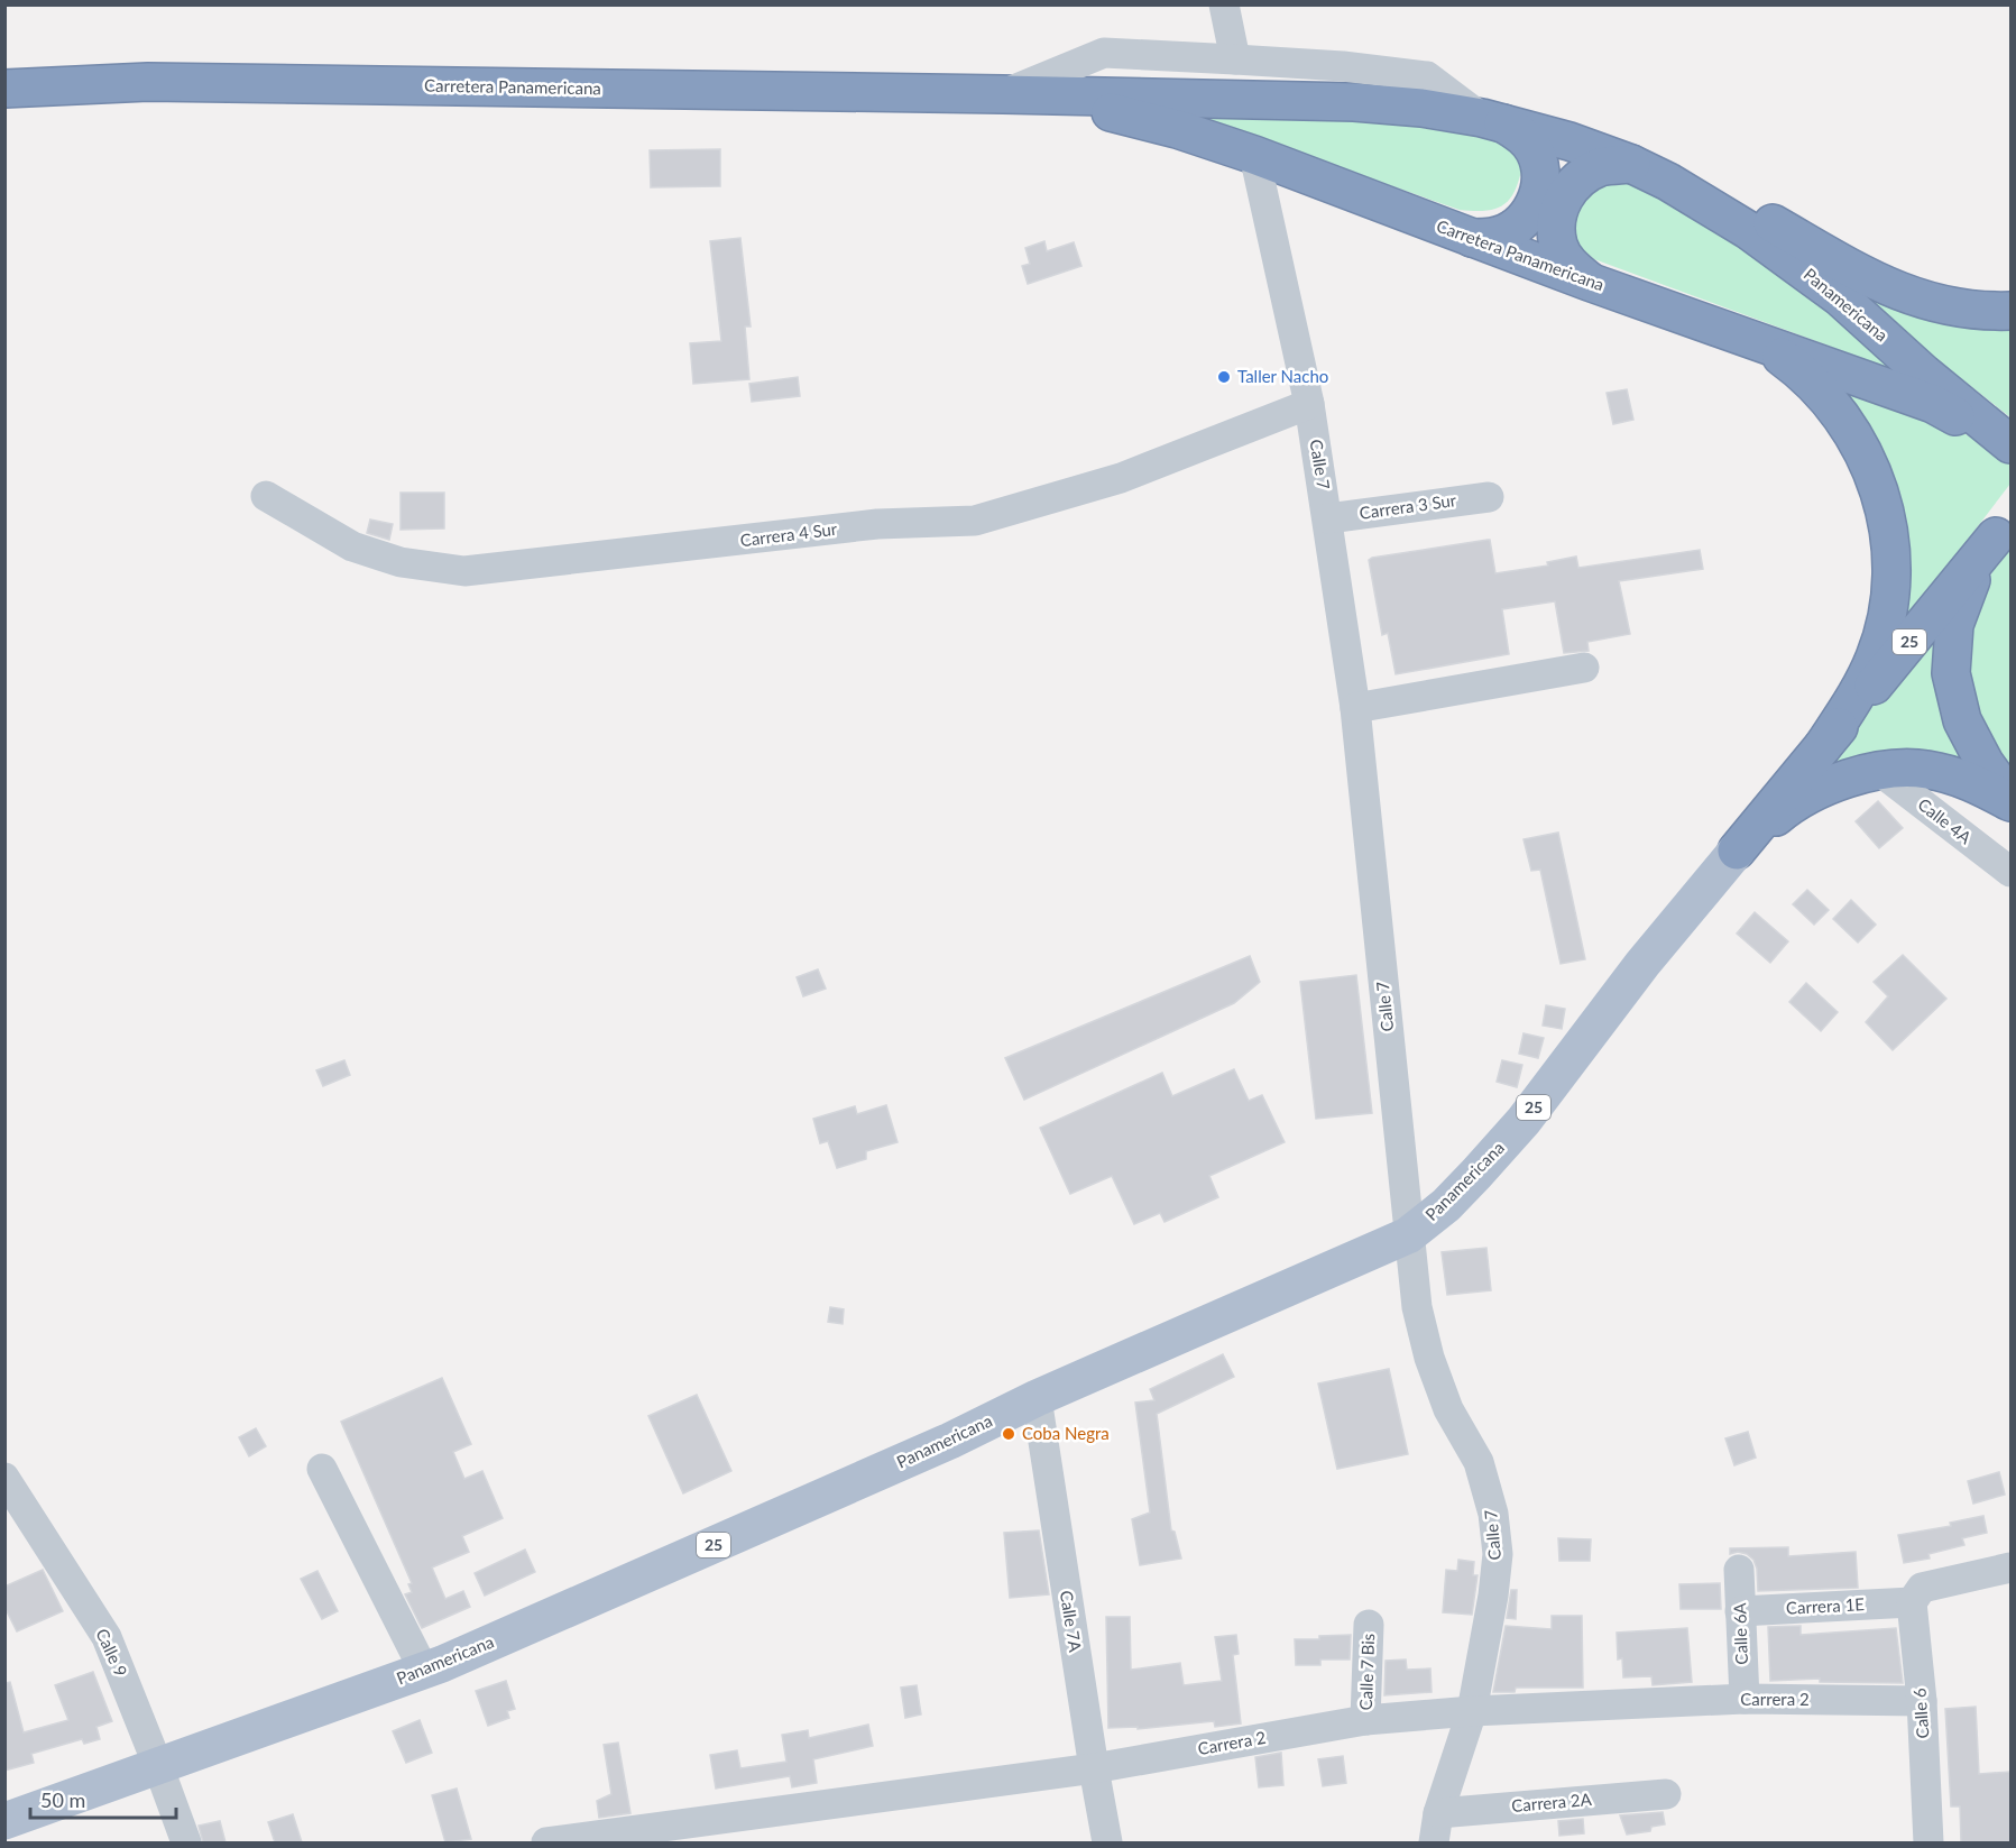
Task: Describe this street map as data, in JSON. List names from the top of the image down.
{
  "streets": {
    "highway": ["Carretera Panamericana", "Panamericana", "25"],
    "street": [
      "Calle 7",
      "Carrera 3 Sur",
      "Carrera 4 Sur",
      "Calle 4A",
      "Carrera 1E",
      "Calle 7A",
      "Calle 6A",
      "Calle 9",
      "Calle 7 Bis",
      "Carrera 2",
      "Calle 6",
      "Carrera 2A"
    ]
  },
  "crossings": [
    ["Carretera Panamericana", "Panamericana"],
    ["Carretera Panamericana", "Calle 7"],
    ["Panamericana", "Calle 7"],
    ["Panamericana", "Calle 4A"],
    ["Panamericana", "Calle 7A"],
    ["Panamericana", "Calle 9"],
    ["Calle 7", "Carrera 3 Sur"],
    ["Calle 7", "Carrera 4 Sur"],
    ["Calle 7", "Carrera 2"],
    ["Calle 7", "Carrera 2A"],
    ["Carrera 1E", "Calle 6A"],
    ["Carrera 1E", "Calle 6"],
    ["Calle 7A", "Carrera 2"],
    ["Calle 6A", "Carrera 2"],
    ["Calle 7 Bis", "Carrera 2"],
    ["Carrera 2", "Calle 6"]
  ],
  "places": ["Taller Nacho", "Coba Negra"],
  "scale_bar": "50 m"
}
